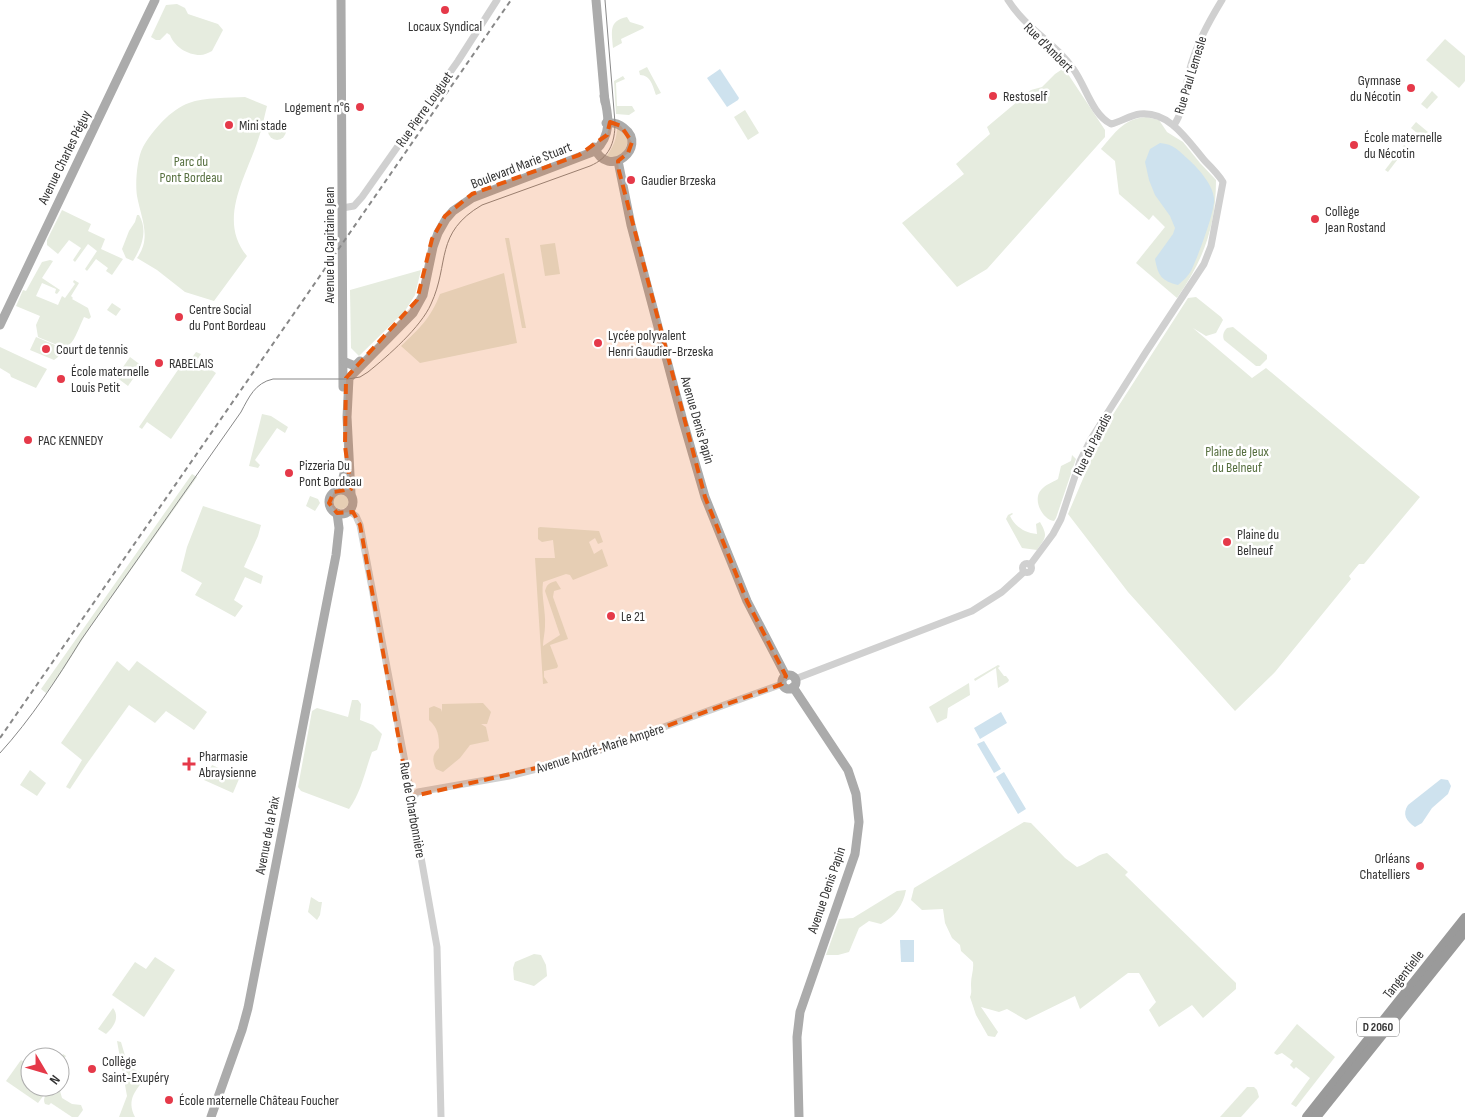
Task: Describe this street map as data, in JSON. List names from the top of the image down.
{
  "streets": {
    "highway": ["Tangentielle", "D 2060"],
    "main road": [
      "Avenue Charles Péguy",
      "Boulevard Marie Stuart",
      "Avenue du Capitaine Jean",
      "Avenue Denis Papin",
      "Avenue de la Paix"
    ],
    "street": [
      "Rue d'Ambert",
      "Rue Paul Lemesle",
      "Rue Pierre Louguet",
      "Rue du Paradis",
      "Avenue André-Marie Ampère",
      "Rue de Charbonnière"
    ]
  },
  "crossings": [
    ["Rue d'Ambert", "Rue Paul Lemesle"],
    ["Rue d'Ambert", "Rue du Paradis"],
    ["Rue Pierre Louguet", "Avenue du Capitaine Jean"],
    ["Boulevard Marie Stuart", "Avenue du Capitaine Jean"],
    ["Boulevard Marie Stuart", "Avenue Denis Papin"],
    ["Avenue du Capitaine Jean", "Rue de Charbonnière"],
    ["Avenue du Capitaine Jean", "Avenue de la Paix"],
    ["Avenue Denis Papin", "Rue du Paradis"],
    ["Avenue Denis Papin", "Avenue André-Marie Ampère"],
    ["Avenue André-Marie Ampère", "Rue de Charbonnière"],
    ["Rue de Charbonnière", "Avenue de la Paix"]
  ],
  "parks": ["Parc du Pont Bordeau", "Plaine de Jeux du Belneuf"],
  "places": {
    "other": [
      "Locaux Syndical",
      "Gymnase du Nécotin",
      "Restoself",
      "Logement n°6",
      "Mini stade",
      "École maternelle du Nécotin",
      "Gaudier Brzeska",
      "Collège Jean Rostand",
      "Centre Social du Pont Bordeau",
      "Lycée polyvalent Henri Gaudier-Brzeska",
      "Court de tennis",
      "RABELAIS",
      "École maternelle Louis Petit",
      "PAC KENNEDY",
      "Pizzeria Du Pont Bordeau",
      "Plaine du Belneuf",
      "Le 21",
      "Orléans Chatelliers",
      "Collège Saint-Exupéry",
      "École maternelle Château Foucher"
    ],
    "health": ["Pharmasie Abraysienne"]
  },
  "north": "bottom right"
}
